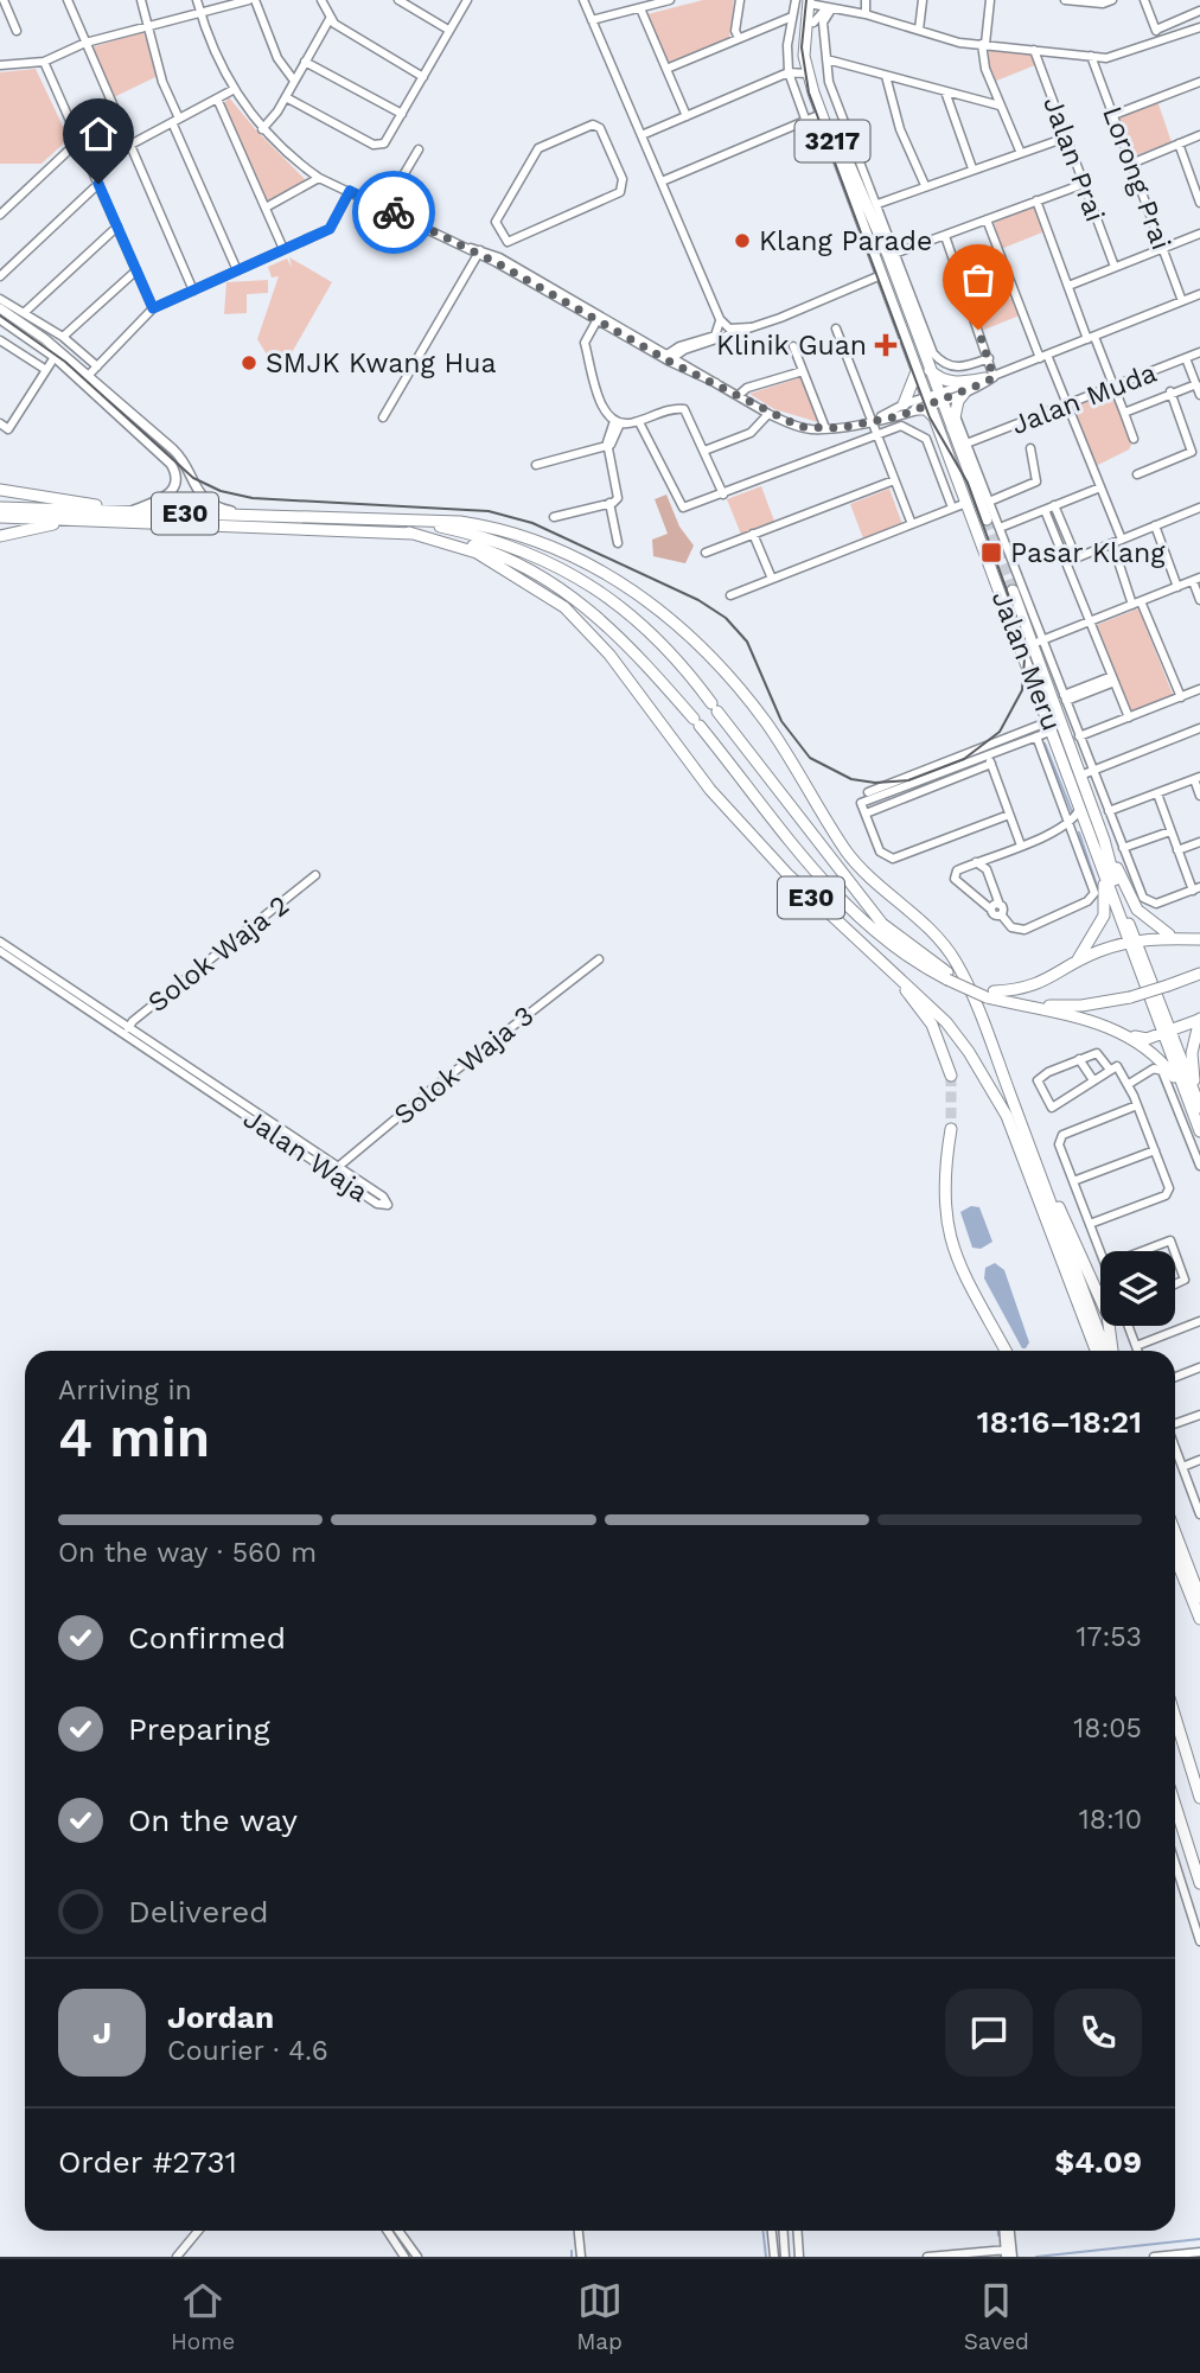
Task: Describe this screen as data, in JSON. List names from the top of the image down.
{
  "streets": {
    "highway": ["3217", "E30", "Jalan Meru"],
    "street": [
      "Jalan Prai",
      "Lorong Prai",
      "Jalan Muda",
      "Solok Waja 2",
      "Solok Waja 3",
      "Jalan Waja"
    ]
  },
  "crossings": [
    ["Solok Waja 2", "Jalan Waja"],
    ["Solok Waja 3", "Jalan Waja"]
  ],
  "places": {
    "other": ["Klang Parade", "SMJK Kwang Hua"],
    "health": ["Klinik Guan"],
    "transit": ["Pasar Klang"]
  },
  "page": {
    "heading": ["4 min", "Arriving in", "18:16–18:21"],
    "panel": [
      "Jordan",
      "Courier · 4.6",
      "Order #2731",
      "$4.09"
    ],
    "bar": "On the way · 560 m",
    "list": [
      ["Confirmed", "17:53"],
      ["Preparing", "18:05"],
      ["On the way", "18:10"],
      "Delivered"
    ],
    "round": "J",
    "tabs": ["Home", "Map", "Saved"]
  }
}
